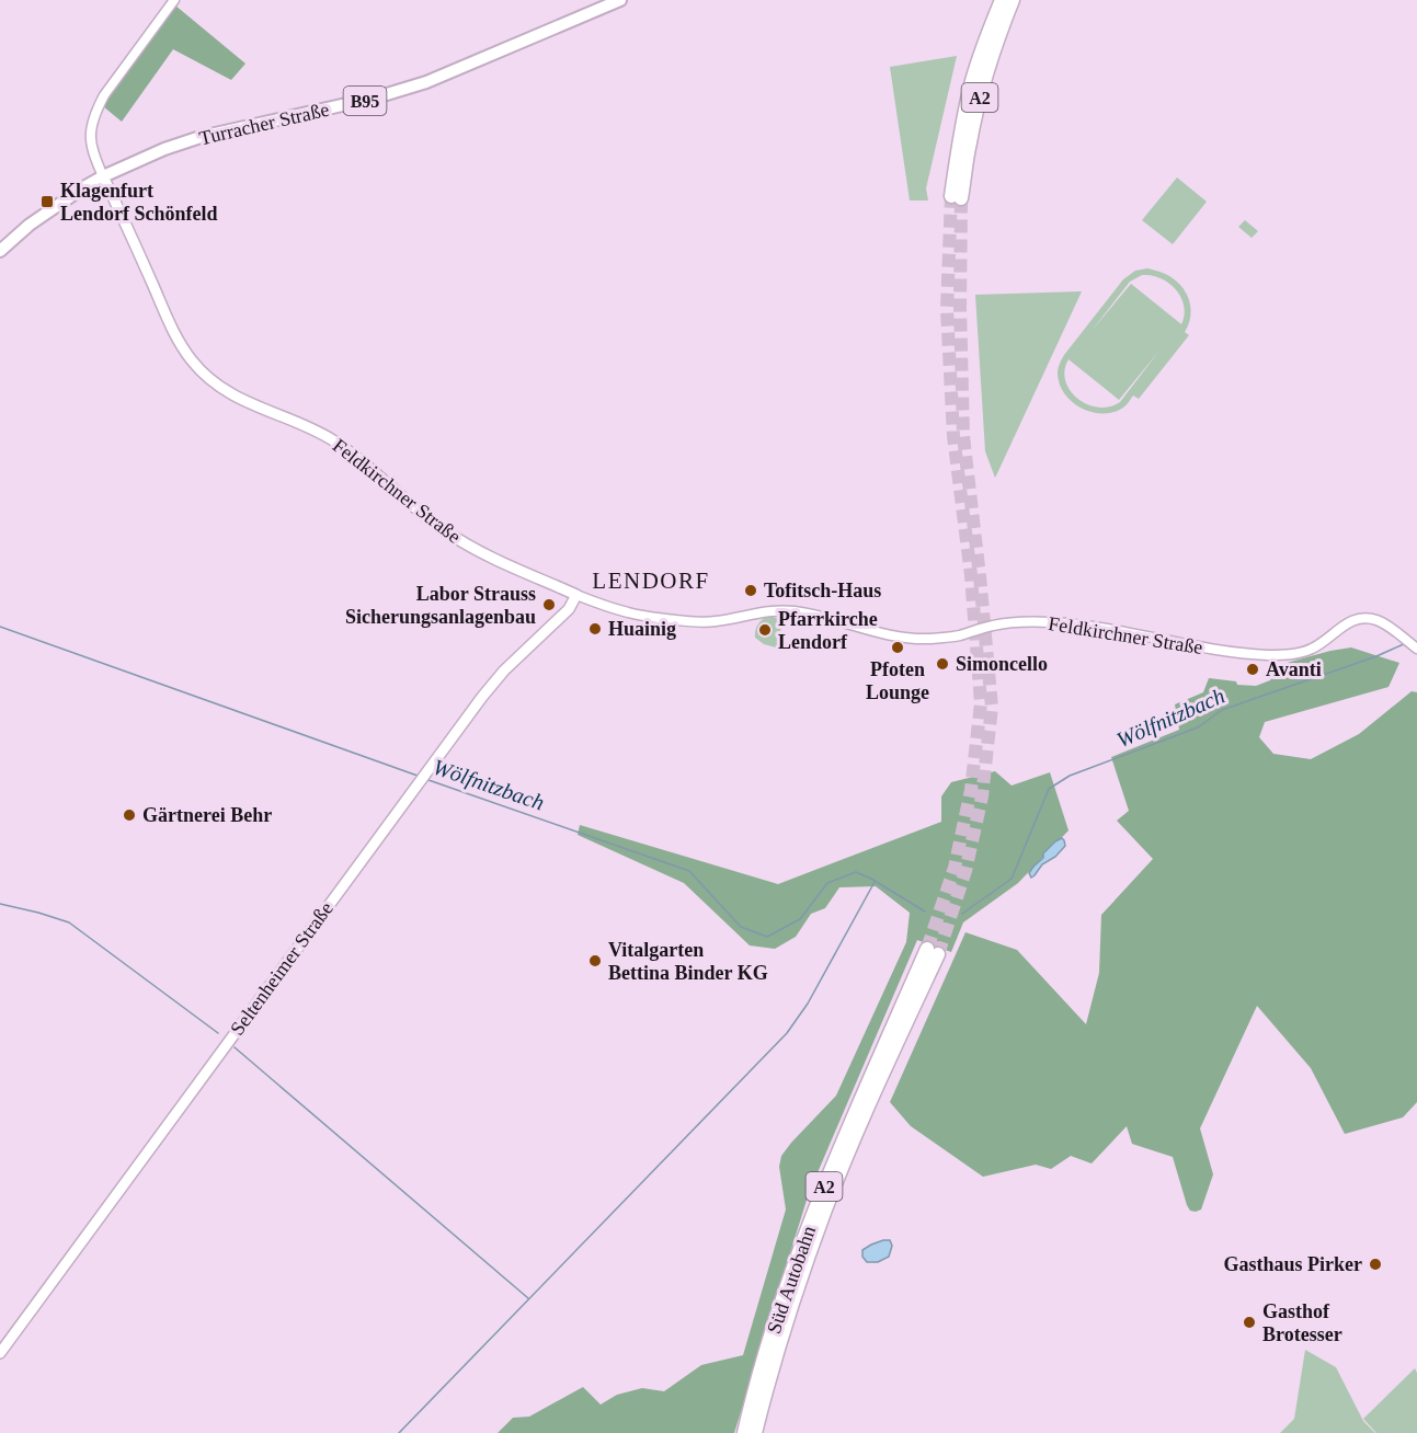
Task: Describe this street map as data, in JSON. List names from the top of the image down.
{
  "streets": {
    "highway": ["A2", "Süd Autobahn"],
    "main road": [
      "B95",
      "Turracher Straße",
      "Feldkirchner Straße",
      "Seltenheimer Straße"
    ]
  },
  "crossings": [
    ["Turracher Straße", "Feldkirchner Straße"],
    ["Feldkirchner Straße", "Seltenheimer Straße"]
  ],
  "districts": ["LENDORF"],
  "water": ["Wölfnitzbach"],
  "places": {
    "transit": ["Klagenfurt Lendorf Schönfeld"],
    "other": [
      "Tofitsch-Haus",
      "Labor Strauss Sicherungsanlagenbau",
      "Huainig",
      "Pfarrkirche Lendorf",
      "Pfoten Lounge",
      "Simoncello",
      "Avanti",
      "Gärtnerei Behr",
      "Vitalgarten Bettina Binder KG",
      "Gasthaus Pirker",
      "Gasthof Brotesser"
    ]
  }
}
